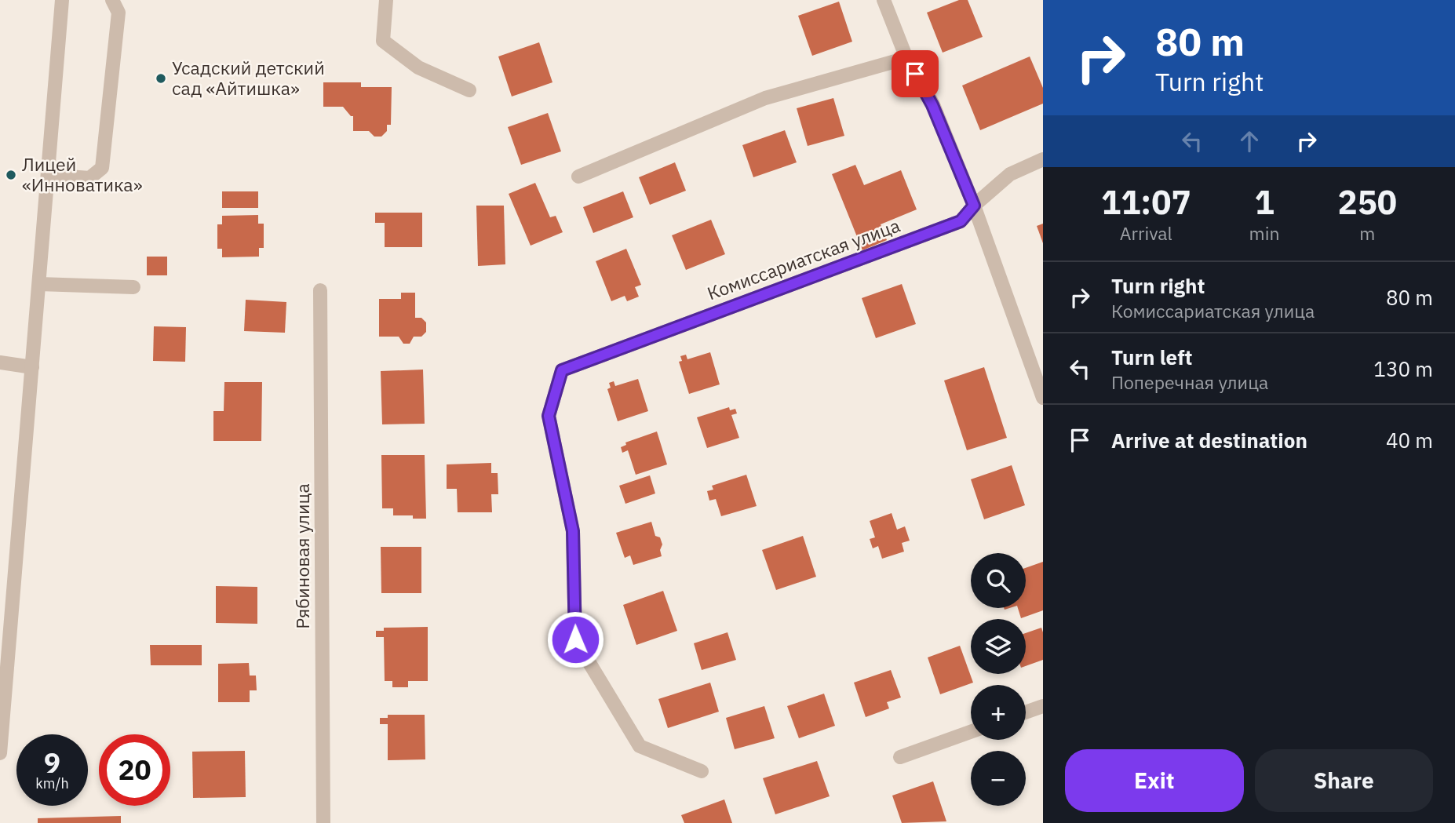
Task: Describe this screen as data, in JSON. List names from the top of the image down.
{
  "streets": {
    "street": ["Комиссариатская улица", "Рябиновая улица"]
  },
  "places": ["Усадский детский сад «Айтишка»", "Лицей «Инноватика»"],
  "page": {
    "turn": ["80 m", "Turn right"],
    "eta": [
      "11:07",
      "Arrival",
      "1",
      "min",
      "250",
      "m"
    ],
    "list": [
      {
        "name": "Turn right",
        "note": "Комиссариатская улица",
        "value": "80 m"
      },
      {
        "name": "Turn left",
        "note": "Поперечная улица",
        "value": "130 m"
      },
      {
        "name": "Arrive at destination",
        "value": "40 m"
      }
    ],
    "map_buttons": ["+", "−"],
    "speed": "9 km/h",
    "limit": "20",
    "buttons": ["Exit", "Share"]
  }
}
